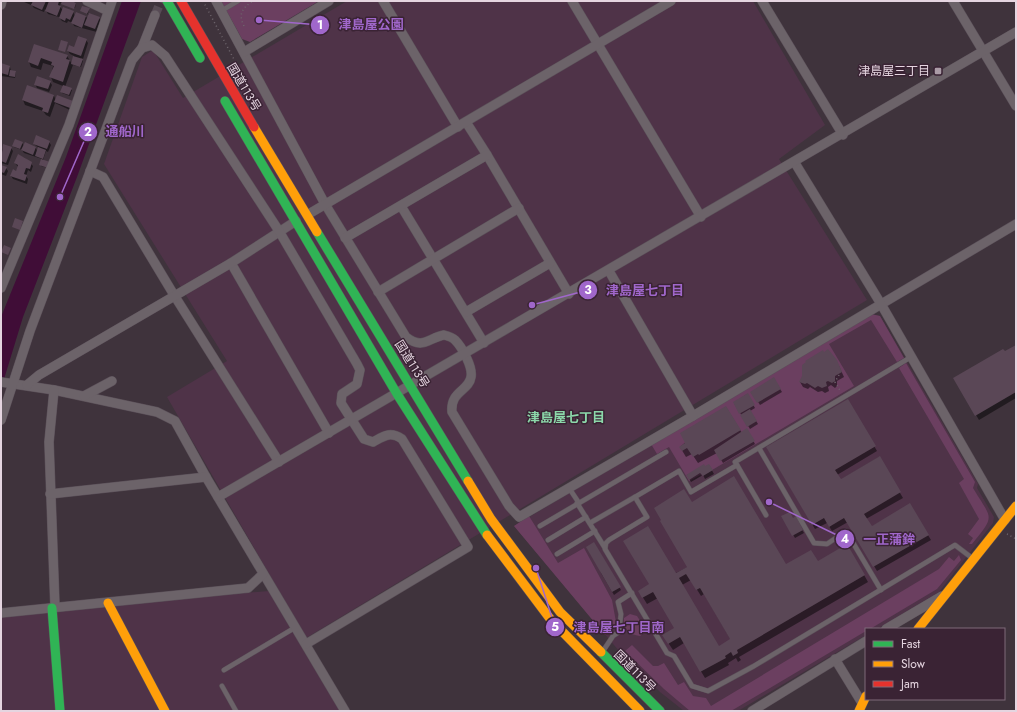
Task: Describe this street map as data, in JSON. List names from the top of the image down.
{
  "streets": {
    "main road": ["国道113号"]
  },
  "districts": ["津島屋七丁目"],
  "places": {
    "other": [
      "津島屋公園",
      "通船川",
      "津島屋七丁目",
      "一正蒲鉾",
      "津島屋七丁目南"
    ],
    "transit": ["津島屋三丁目"]
  },
  "legend": ["Fast", "Slow", "Jam"]
}
